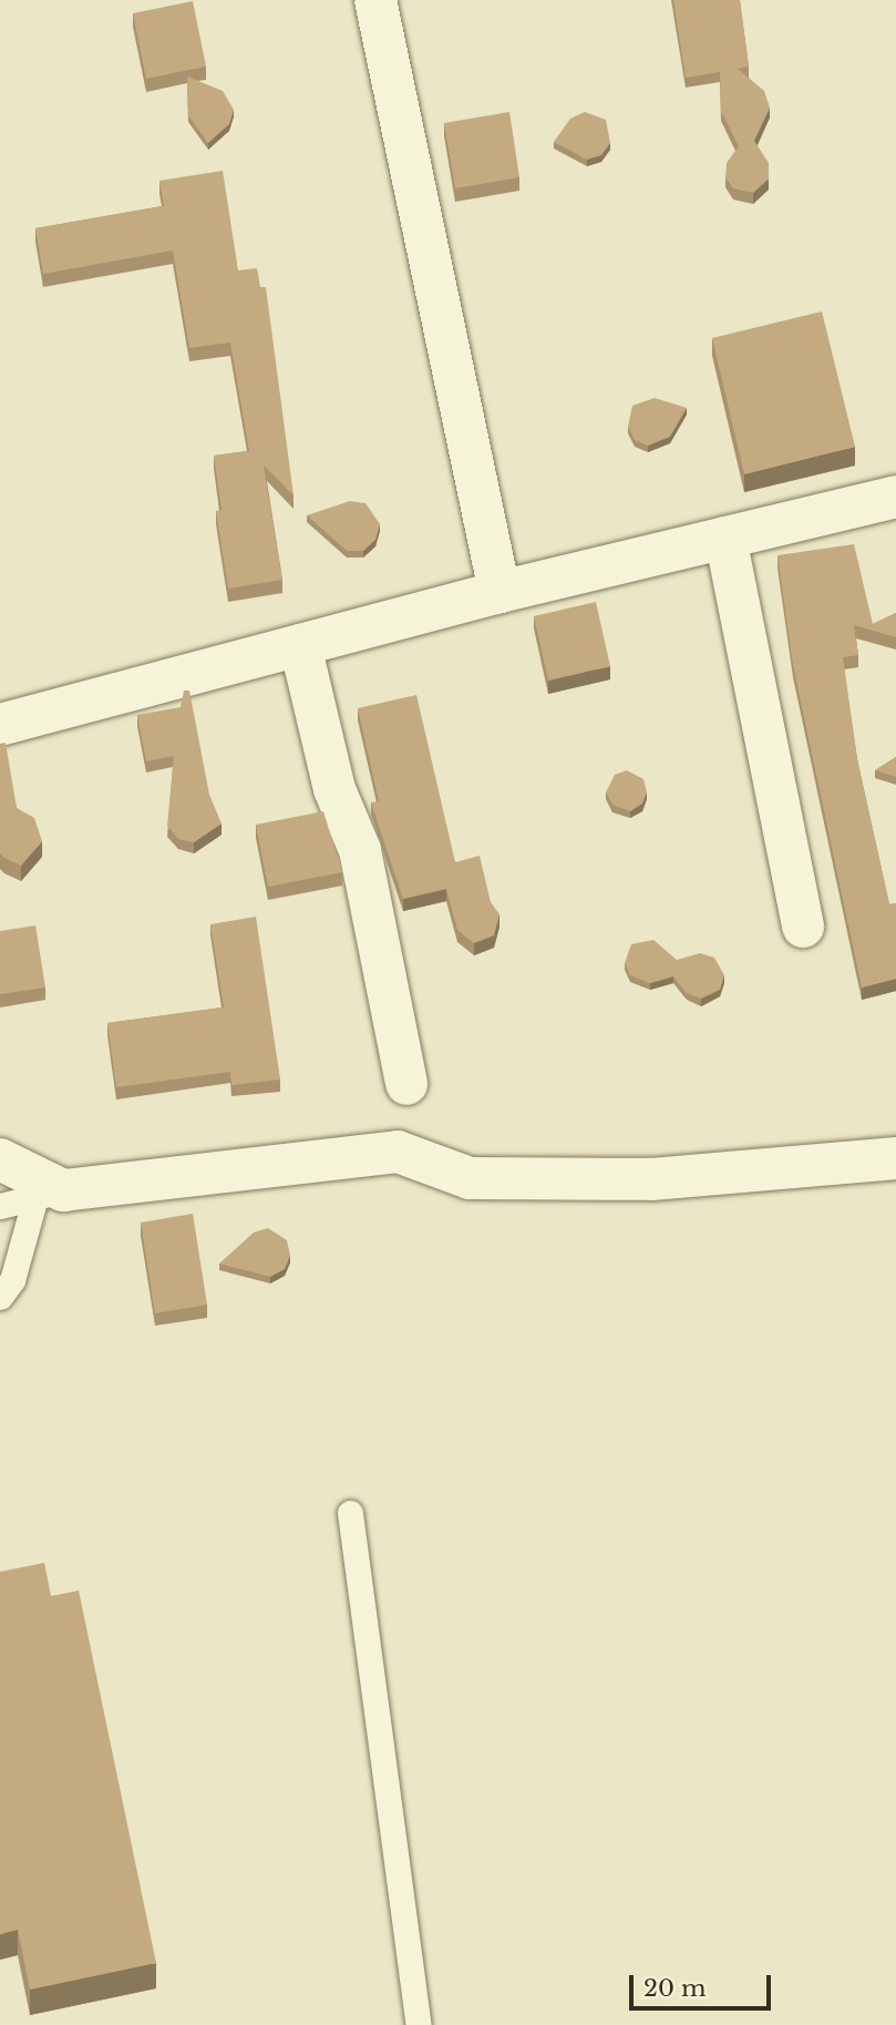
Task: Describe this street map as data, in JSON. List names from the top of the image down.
{
  "scale_bar": "20 m"
}
